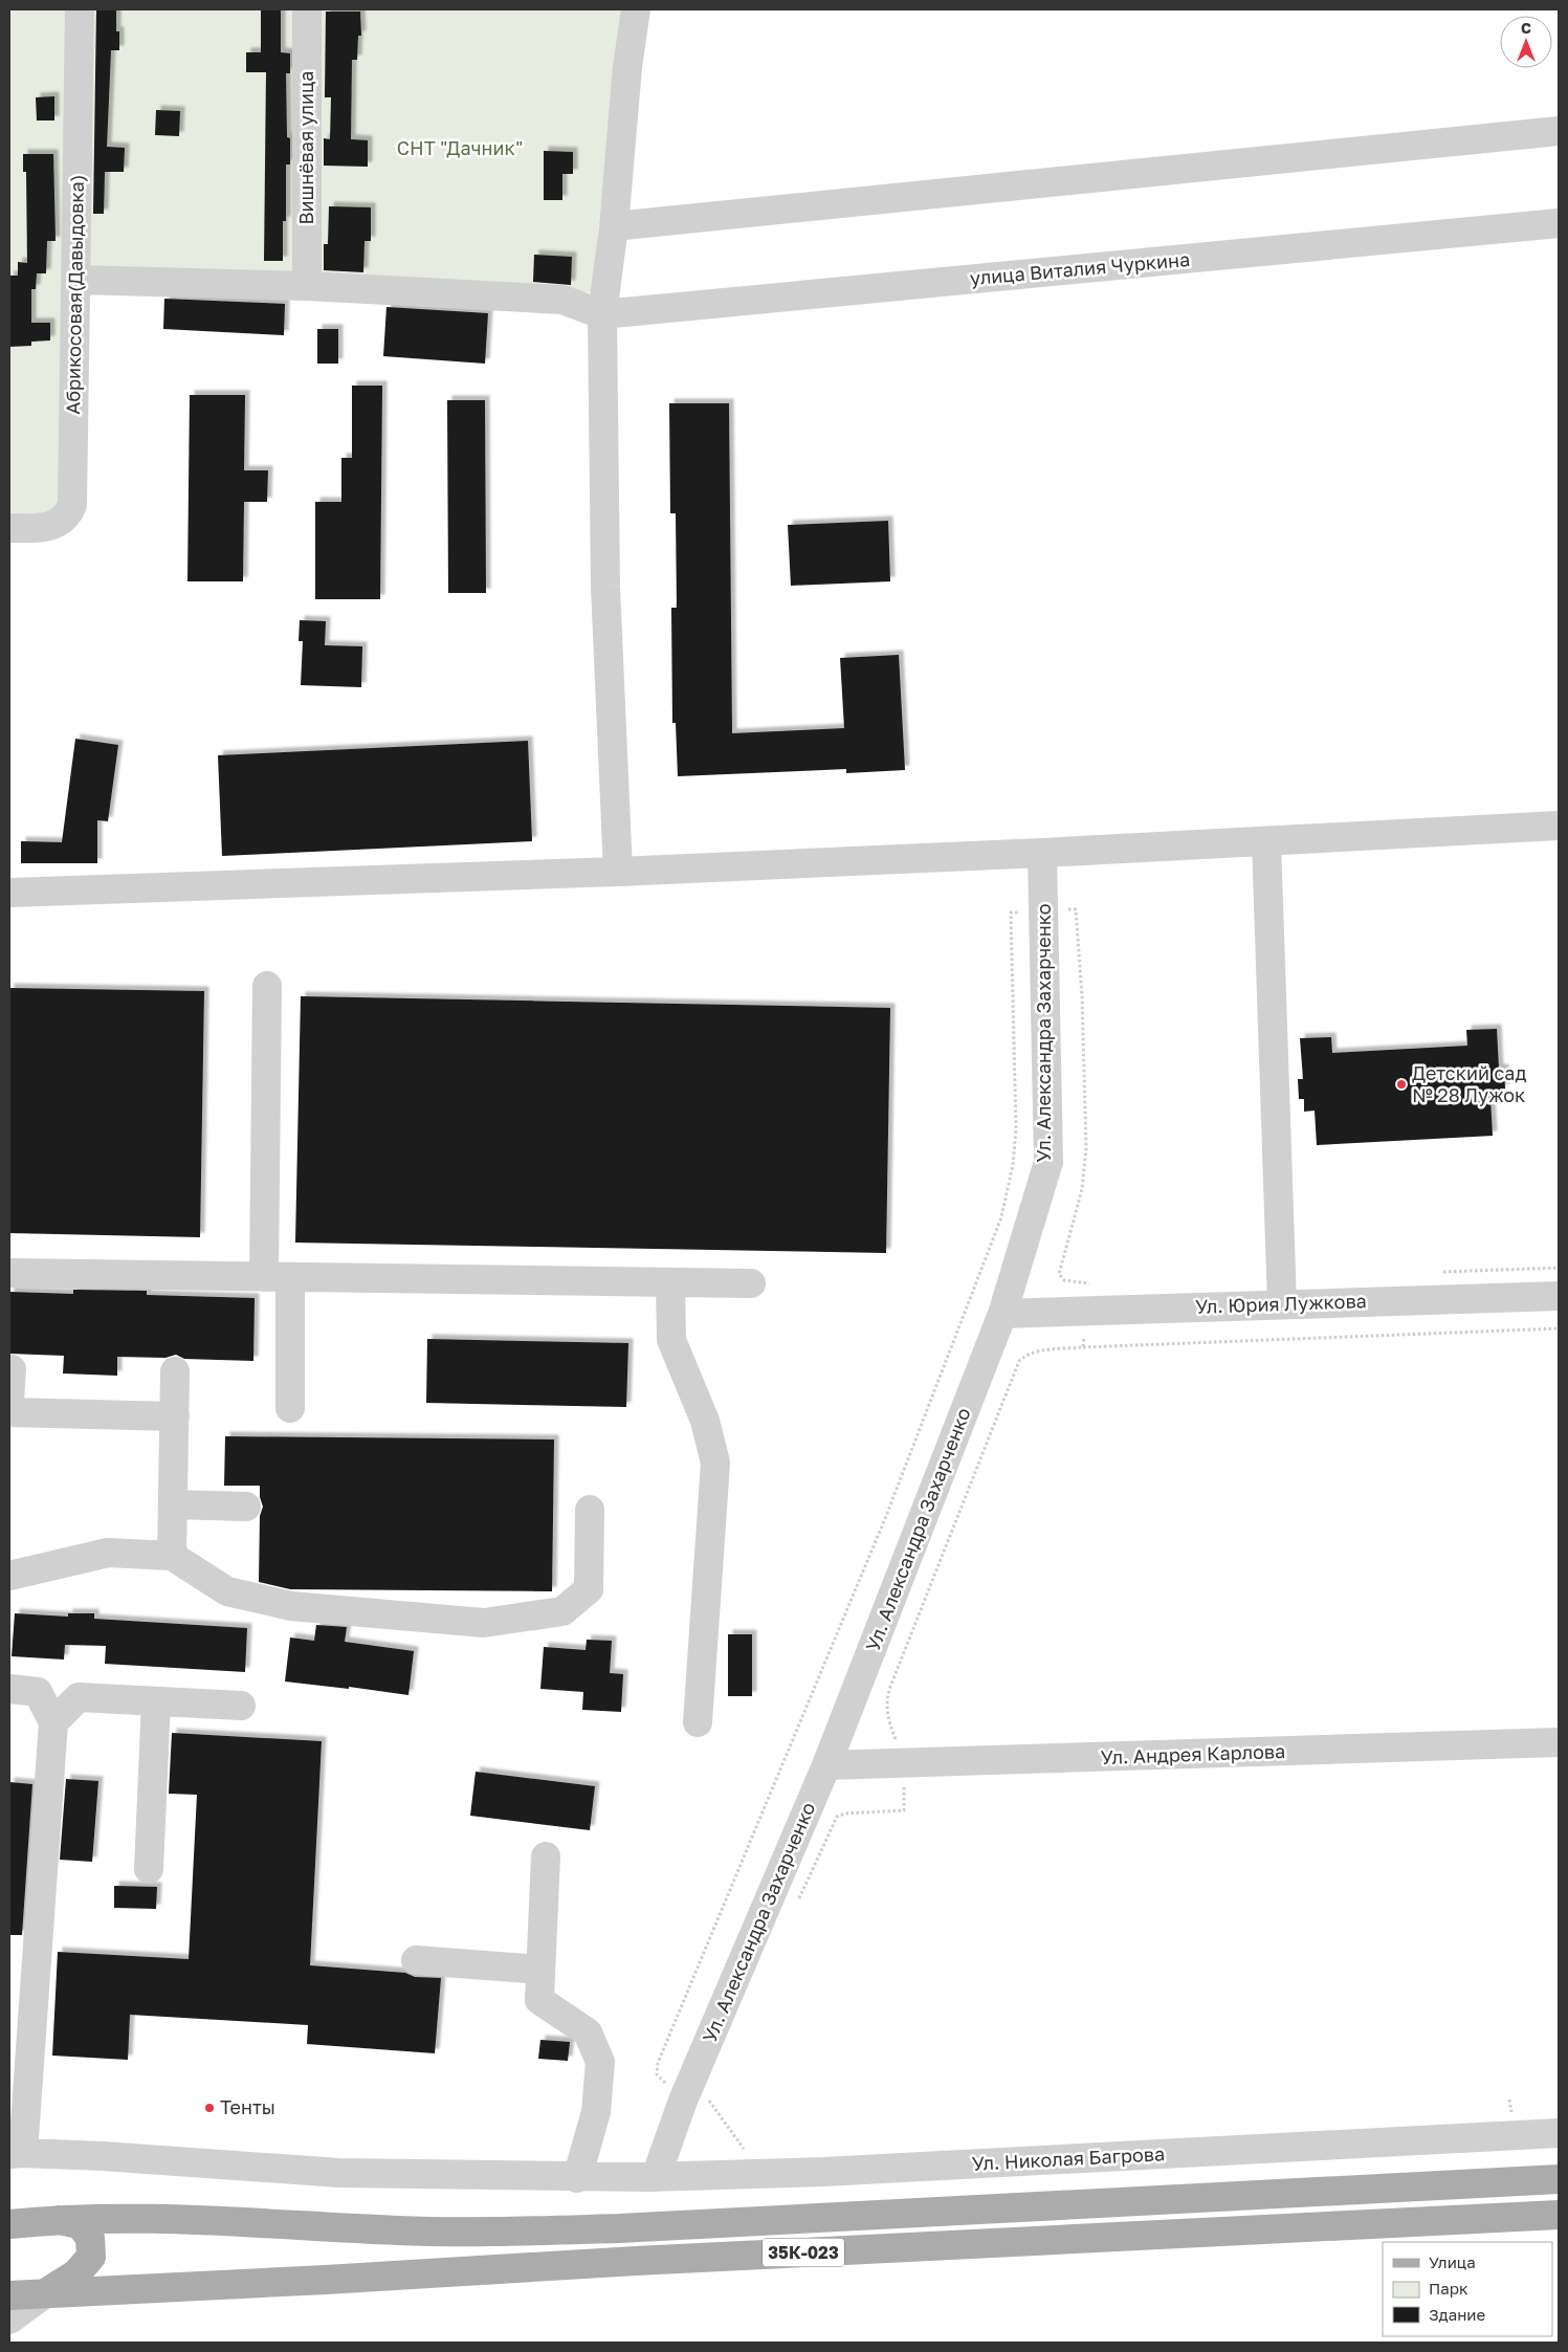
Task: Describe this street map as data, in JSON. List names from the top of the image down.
{
  "streets": {
    "main road": ["35К-023"],
    "street": [
      "Вишнёвая улица",
      "улица Виталия Чуркина",
      "Абрикосовая(Давыдовка)",
      "Ул. Александра Захарченко",
      "Ул. Юрия Лужкова",
      "Ул. Андрея Карлова",
      "Ул. Николая Багрова"
    ]
  },
  "crossings": [
    ["Ул. Александра Захарченко", "Ул. Юрия Лужкова"],
    ["Ул. Александра Захарченко", "Ул. Андрея Карлова"],
    ["Ул. Александра Захарченко", "Ул. Николая Багрова"]
  ],
  "parks": ["СНТ \"Дачник\""],
  "places": ["Детский сад № 28 Лужок", "Тенты"],
  "legend": ["Улица", "Парк", "Здание"],
  "north": "top"
}
